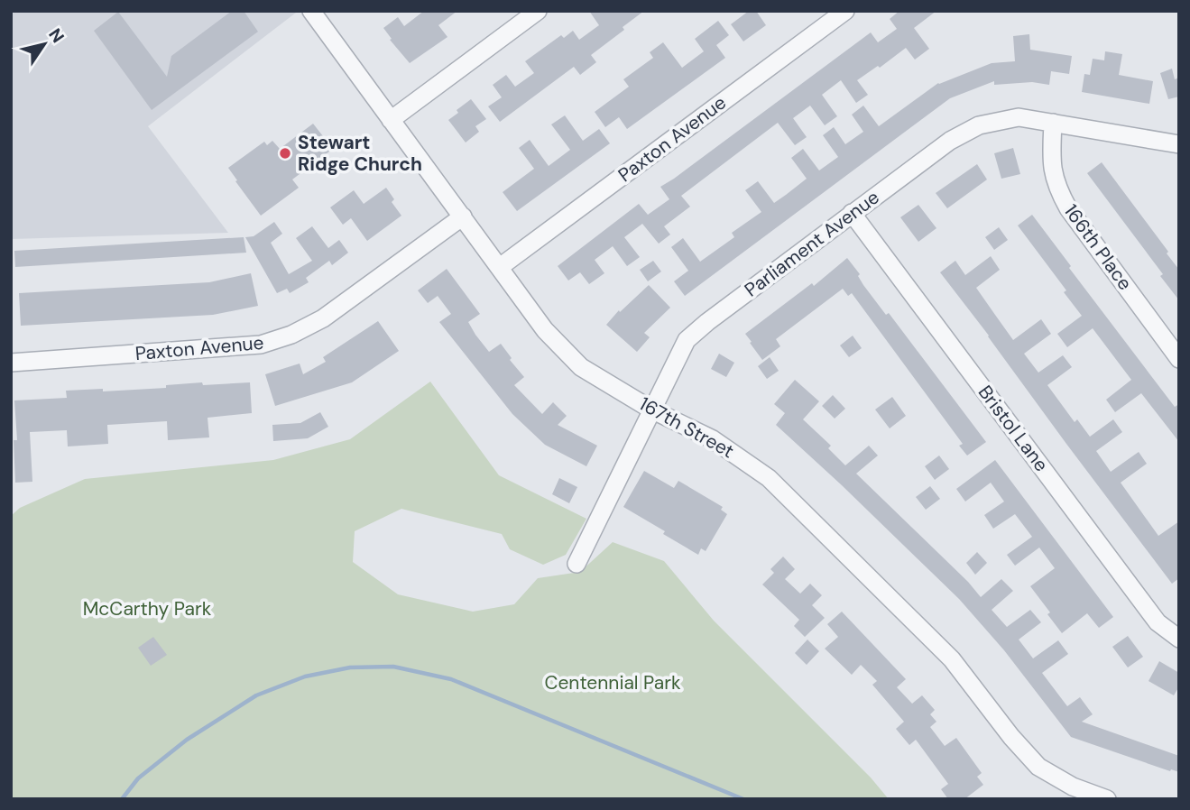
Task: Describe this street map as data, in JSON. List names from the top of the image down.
{
  "streets": {
    "street": [
      "Paxton Avenue",
      "Parliament Avenue",
      "166th Place",
      "167th Street",
      "Bristol Lane"
    ]
  },
  "crossings": [
    ["Paxton Avenue", "167th Street"],
    ["Parliament Avenue", "166th Place"],
    ["Parliament Avenue", "167th Street"],
    ["Parliament Avenue", "Bristol Lane"]
  ],
  "parks": ["McCarthy Park", "Centennial Park"],
  "places": ["Stewart Ridge Church"],
  "north": "top right"
}
